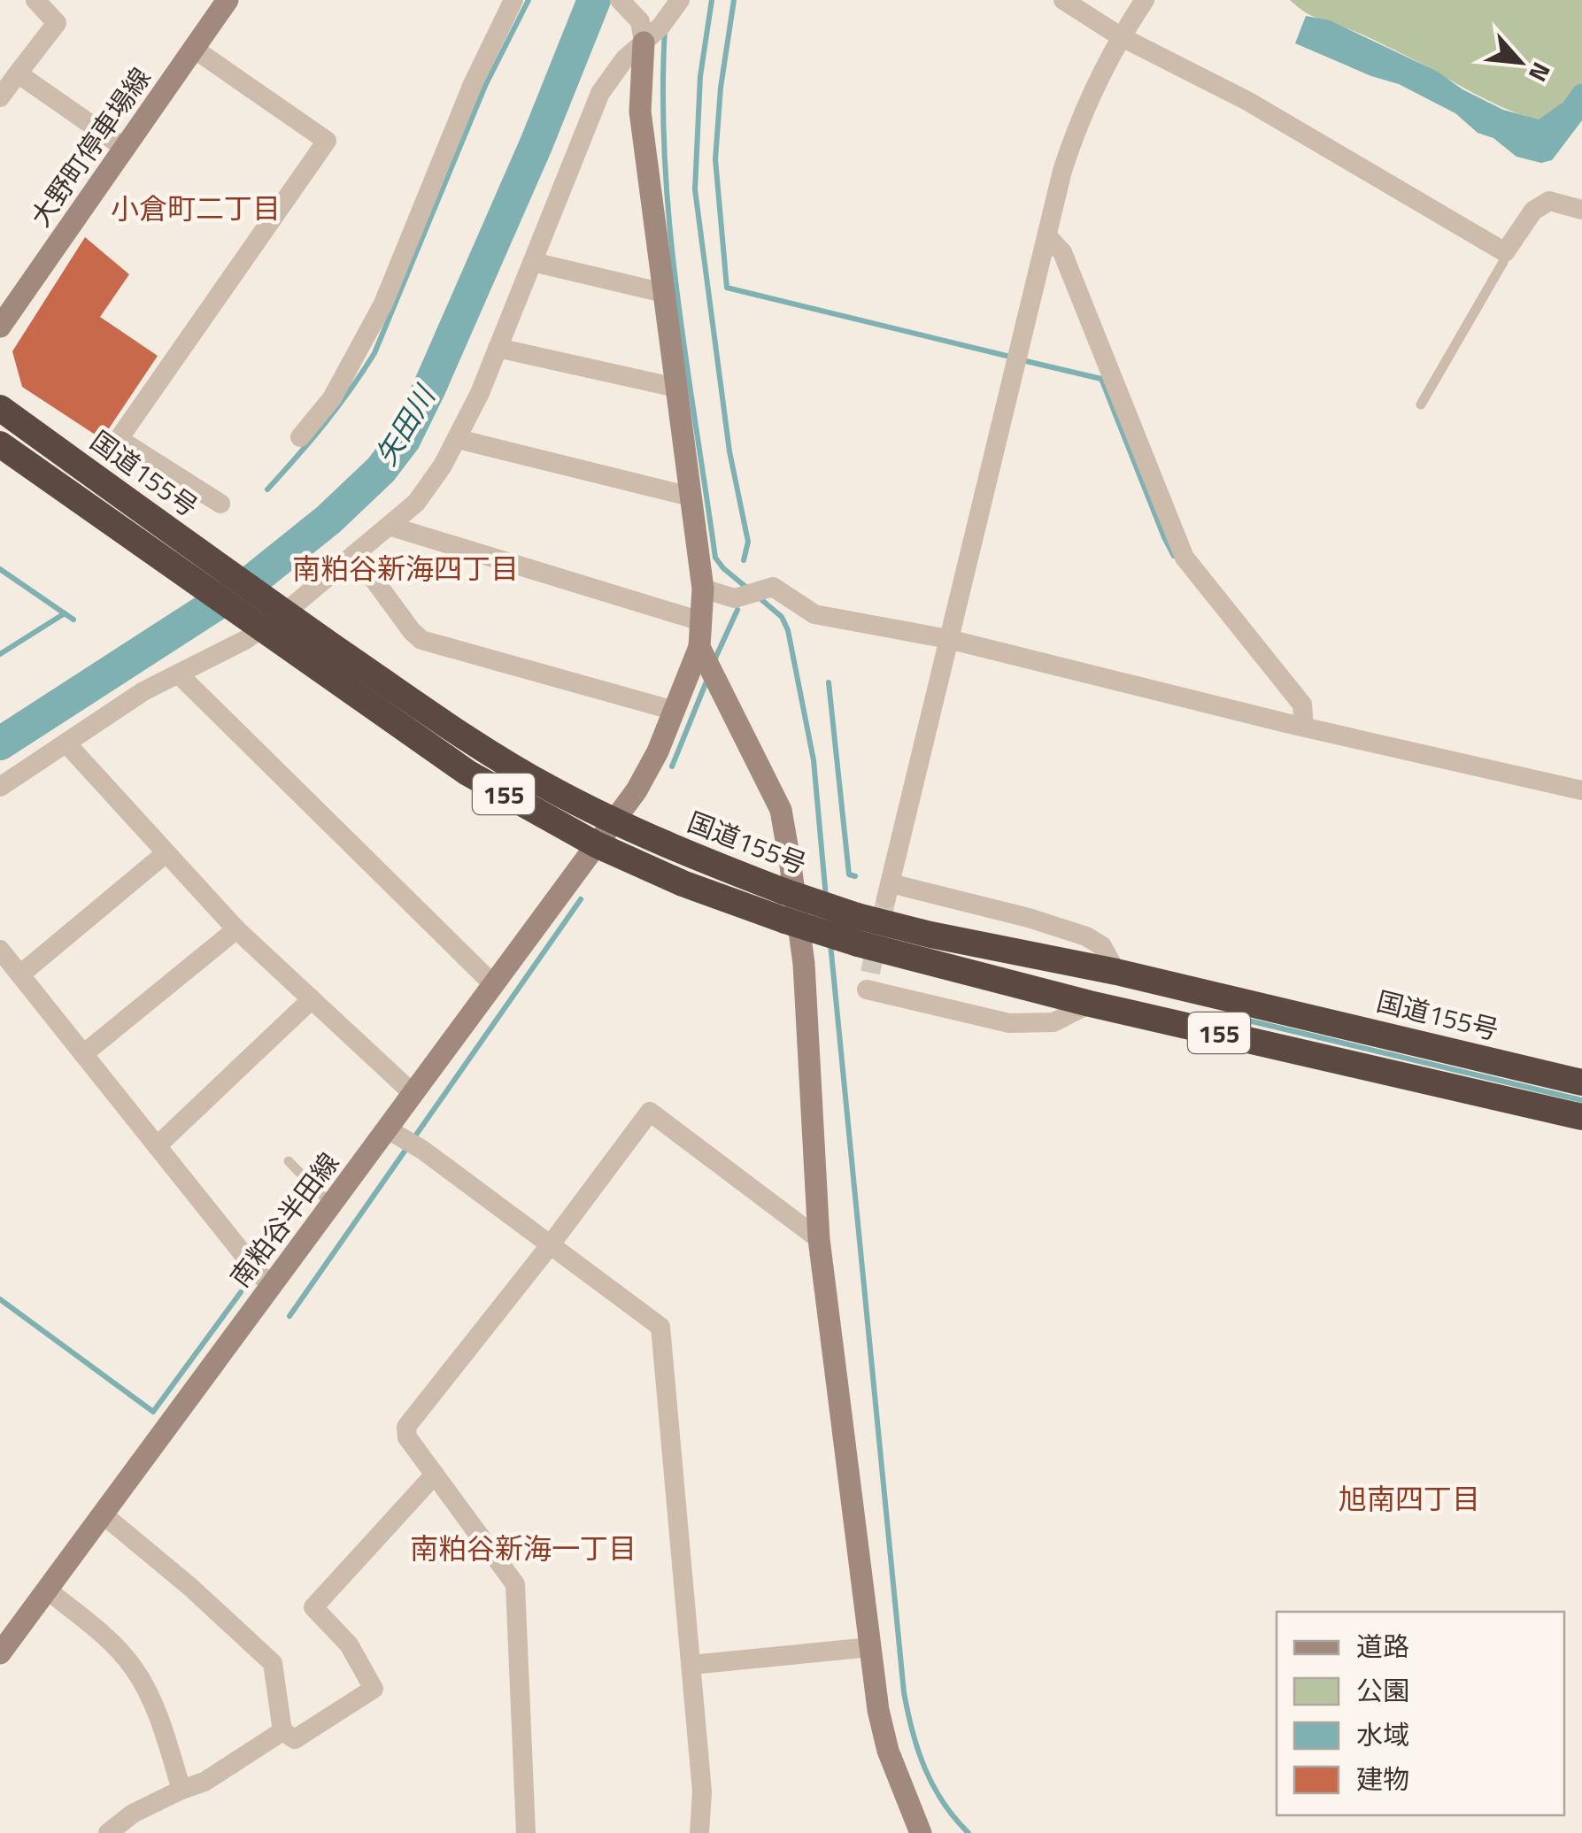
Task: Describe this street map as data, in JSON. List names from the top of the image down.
{
  "streets": {
    "highway": ["国道155号", "155"],
    "street": ["大野町停車場線", "南粕谷半田線"]
  },
  "crossings": [
    ["国道155号", "南粕谷半田線"],
    ["155", "南粕谷半田線"]
  ],
  "districts": [
    "小倉町二丁目",
    "南粕谷新海四丁目",
    "旭南四丁目",
    "南粕谷新海一丁目"
  ],
  "water": ["矢田川"],
  "legend": [
    "道路",
    "公園",
    "水域",
    "建物"
  ],
  "north": "bottom right"
}
